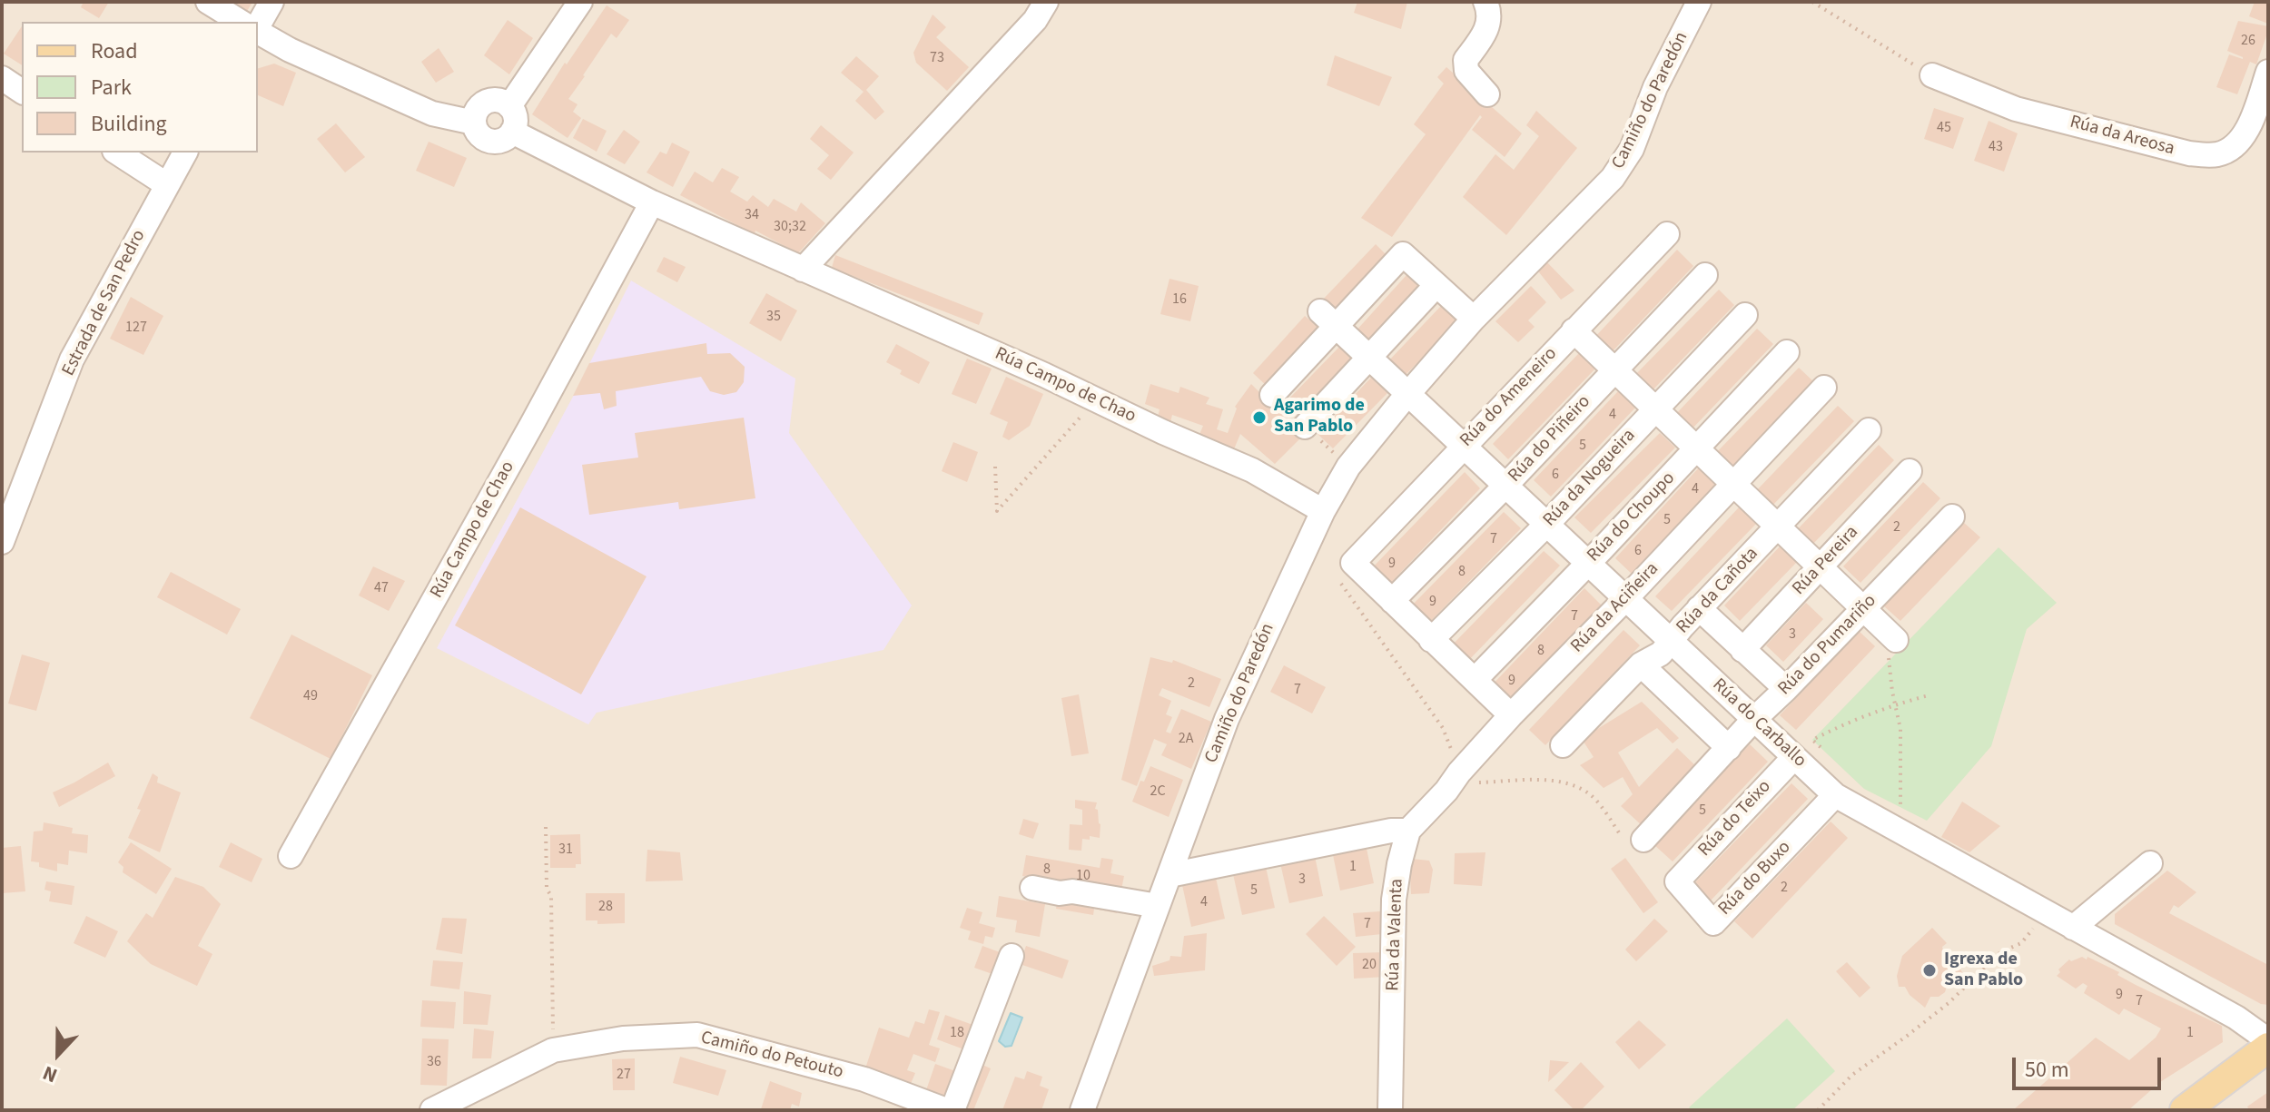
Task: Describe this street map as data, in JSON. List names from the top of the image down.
{
  "streets": {
    "street": [
      "Camiño do Paredón",
      "Rúa da Areosa",
      "Estrada de San Pedro",
      "Rúa Campo de Chao",
      "Rúa do Ameneiro",
      "Rúa do Piñeiro",
      "Rúa da Nogueira",
      "Rúa do Choupo",
      "Rúa Pereira",
      "Rúa da Cañota",
      "Rúa da Aciñeira",
      "Rúa do Pumariño",
      "Rúa do Carballo",
      "Rúa do Teixo",
      "Rúa do Buxo",
      "Rúa da Valenta",
      "Camiño do Petouto"
    ]
  },
  "crossings": [
    ["Camiño do Paredón", "Rúa Campo de Chao"],
    ["Camiño do Paredón", "Rúa do Carballo"],
    ["Rúa do Ameneiro", "Rúa do Carballo"],
    ["Rúa do Piñeiro", "Rúa do Carballo"],
    ["Rúa da Nogueira", "Rúa do Carballo"],
    ["Rúa do Choupo", "Rúa do Carballo"],
    ["Rúa da Cañota", "Rúa do Carballo"],
    ["Rúa da Aciñeira", "Rúa do Carballo"],
    ["Rúa da Aciñeira", "Rúa da Valenta"],
    ["Rúa do Pumariño", "Rúa do Carballo"],
    ["Rúa do Carballo", "Rúa do Teixo"],
    ["Rúa do Carballo", "Rúa do Buxo"],
    ["Rúa do Teixo", "Rúa do Buxo"]
  ],
  "places": ["Agarimo de San Pablo", "Igrexa de San Pablo"],
  "house_numbers": [
    "26",
    "73",
    "45",
    "43",
    "34",
    "30;32",
    "16",
    "35",
    "127",
    "4",
    "5",
    "6",
    "4",
    "5",
    "2",
    "7",
    "6",
    "9",
    "8",
    "47",
    "9",
    "7",
    "3",
    "8",
    "9",
    "2",
    "7",
    "49",
    "2A",
    "2C",
    "5",
    "31",
    "1",
    "8",
    "10",
    "3",
    "2",
    "5",
    "4",
    "28",
    "7",
    "20",
    "9",
    "7",
    "18",
    "1",
    "36",
    "27"
  ],
  "legend": ["Road", "Park", "Building"],
  "scale_bar": "50 m",
  "north": "bottom"
}
